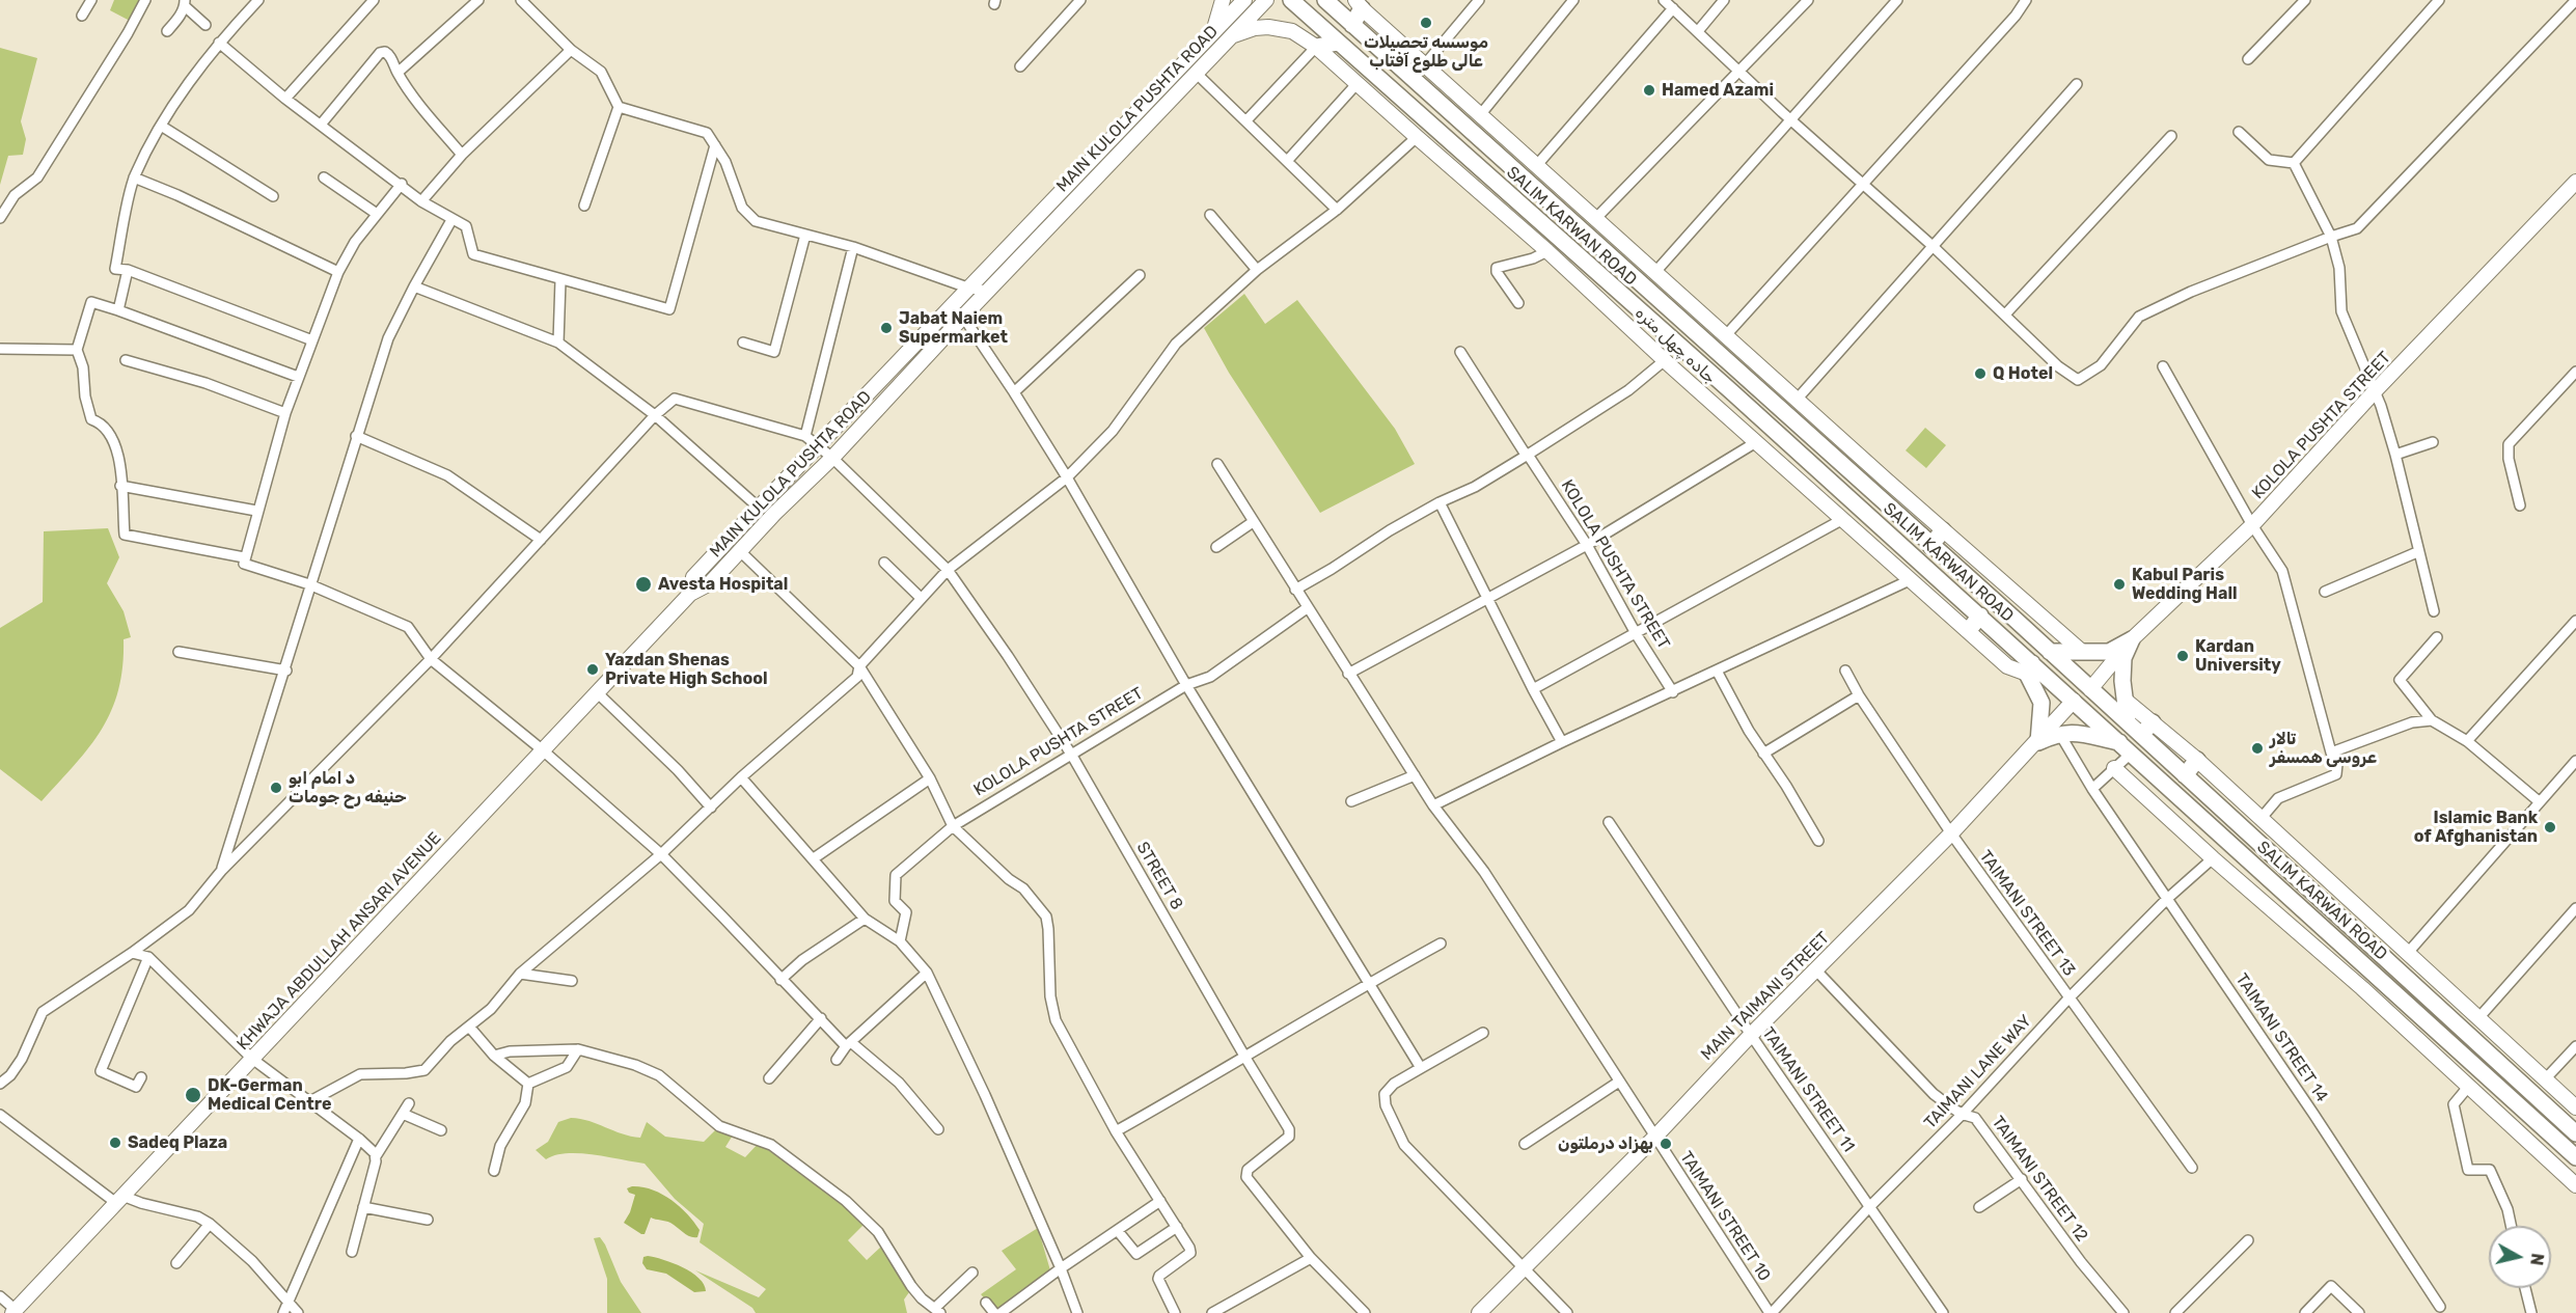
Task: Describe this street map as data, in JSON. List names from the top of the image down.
{
  "streets": {
    "main road": [
      "MAIN KULOLA PUSHTA ROAD",
      "SALIM KARWAN ROAD",
      "جاده چهل متره",
      "KOLOLA PUSHTA STREET",
      "KHWAJA ABDULLAH ANSARI AVENUE",
      "MAIN TAIMANI STREET"
    ],
    "street": [
      "STREET 8",
      "TAIMANI STREET 13",
      "TAIMANI STREET 14",
      "TAIMANI LANE WAY",
      "TAIMANI STREET 11",
      "TAIMANI STREET 12",
      "TAIMANI STREET 10"
    ]
  },
  "crossings": [
    ["MAIN KULOLA PUSHTA ROAD", "جاده چهل متره"],
    ["MAIN KULOLA PUSHTA ROAD", "STREET 8"],
    ["MAIN KULOLA PUSHTA ROAD", "KHWAJA ABDULLAH ANSARI AVENUE"],
    ["SALIM KARWAN ROAD", "جاده چهل متره"],
    ["SALIM KARWAN ROAD", "KOLOLA PUSHTA STREET"],
    ["SALIM KARWAN ROAD", "MAIN TAIMANI STREET"],
    ["KOLOLA PUSHTA STREET", "STREET 8"],
    ["KOLOLA PUSHTA STREET", "TAIMANI STREET 10"],
    ["TAIMANI STREET 13", "MAIN TAIMANI STREET"],
    ["TAIMANI STREET 13", "TAIMANI LANE WAY"],
    ["MAIN TAIMANI STREET", "TAIMANI STREET 11"],
    ["MAIN TAIMANI STREET", "TAIMANI STREET 12"],
    ["MAIN TAIMANI STREET", "TAIMANI STREET 10"],
    ["TAIMANI STREET 14", "TAIMANI LANE WAY"],
    ["TAIMANI LANE WAY", "TAIMANI STREET 11"],
    ["TAIMANI LANE WAY", "TAIMANI STREET 12"],
    ["TAIMANI LANE WAY", "TAIMANI STREET 10"]
  ],
  "places": [
    "موسسه تحصیلات عالی طلوع آفتاب",
    "Hamed Azami",
    "Jabat Naiem Supermarket",
    "Q Hotel",
    "Avesta Hospital",
    "Kabul Paris Wedding Hall",
    "Kardan University",
    "Yazdan Shenas Private High School",
    "تالار عروسی همسفر",
    "د امام ابو حنیفه رح جومات",
    "Islamic Bank of Afghanistan",
    "DK-German Medical Centre",
    "Sadeq Plaza",
    "بهزاد درملتون"
  ],
  "north": "right"
}
